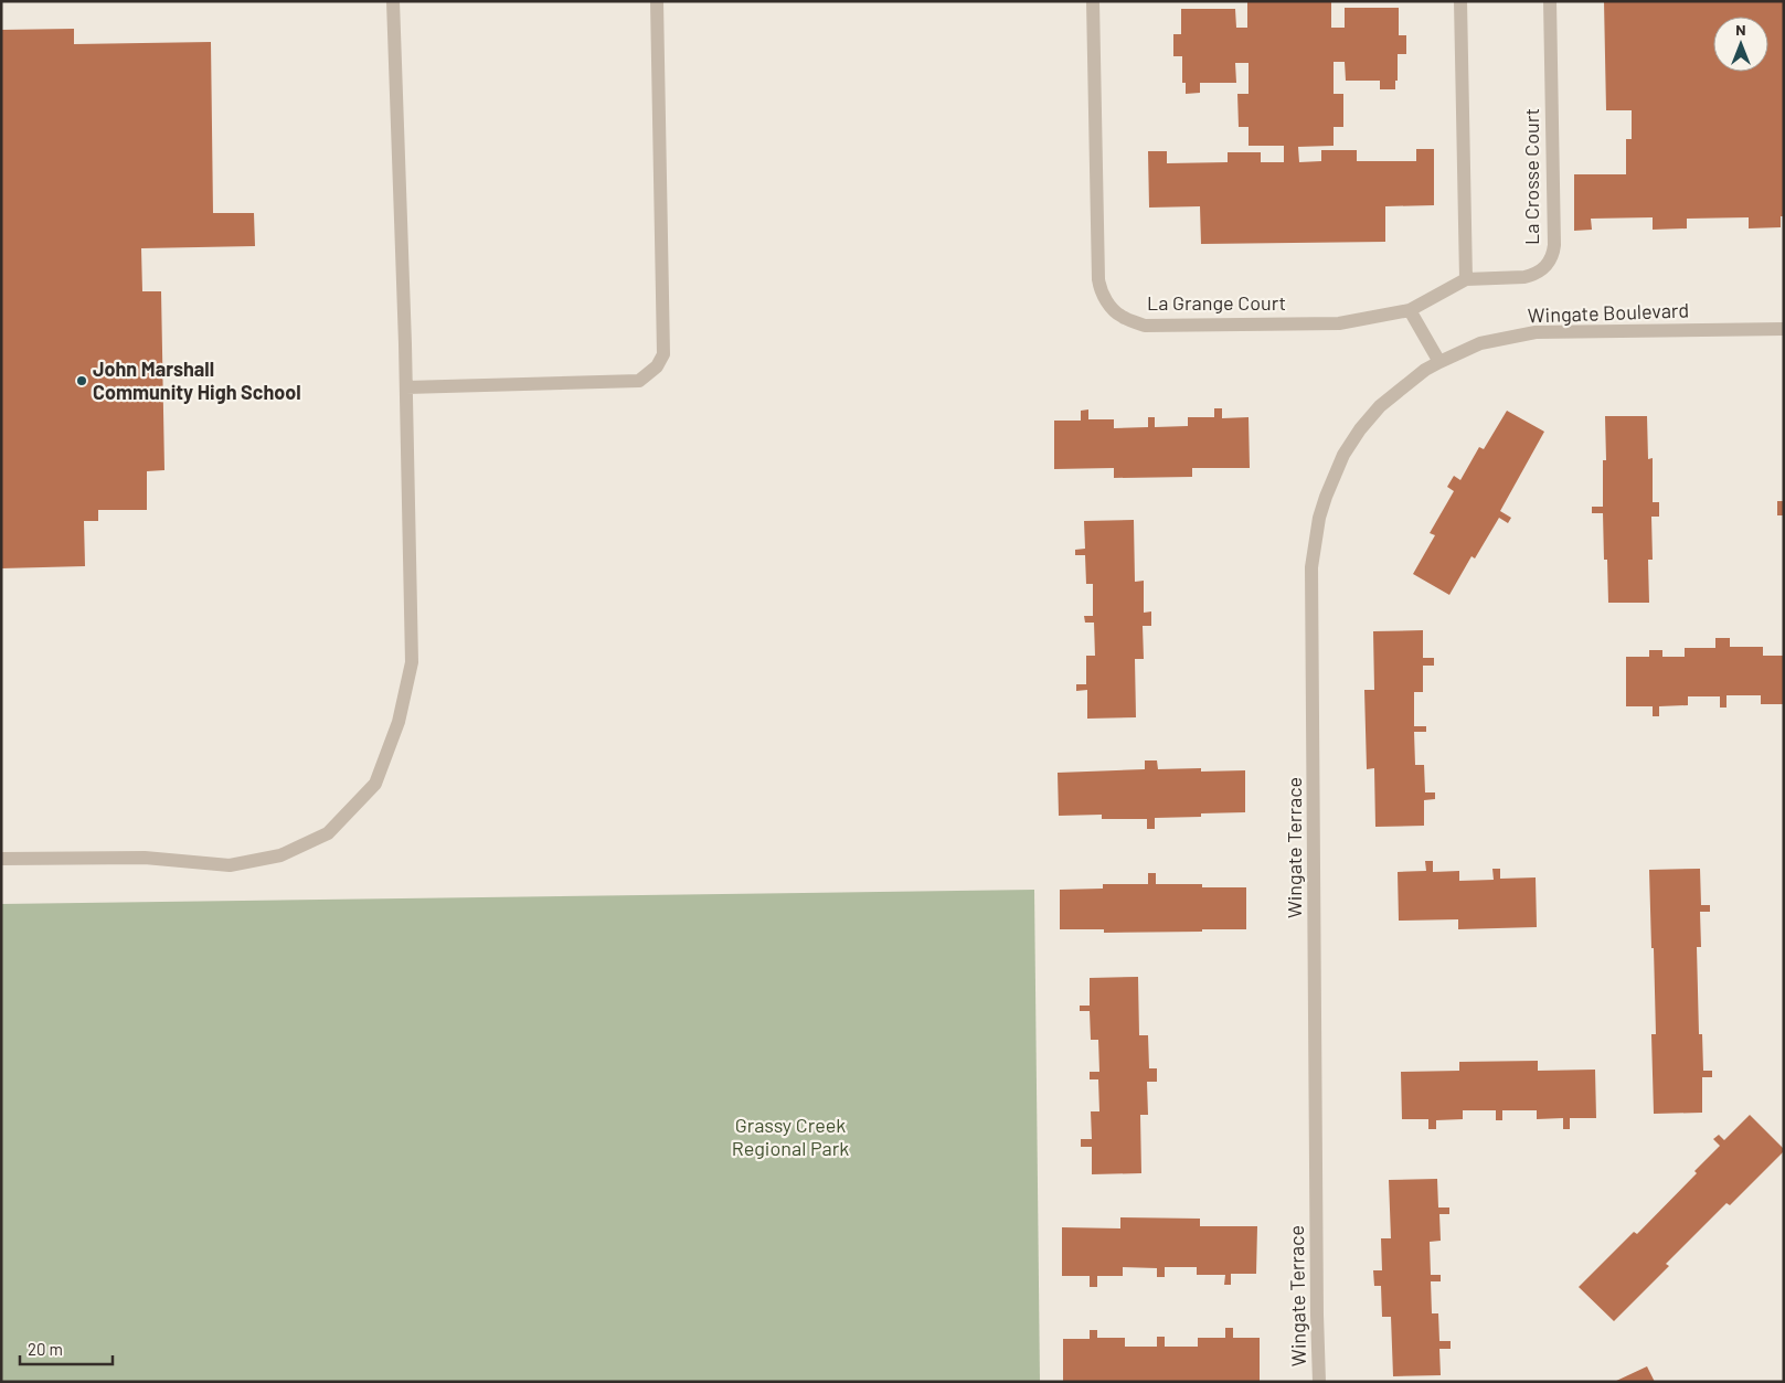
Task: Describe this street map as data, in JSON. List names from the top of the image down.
{
  "streets": {
    "street": [
      "La Crosse Court",
      "La Grange Court",
      "Wingate Boulevard",
      "Wingate Terrace"
    ]
  },
  "crossings": [
    ["La Crosse Court", "La Grange Court"],
    ["Wingate Boulevard", "Wingate Terrace"]
  ],
  "parks": ["Grassy Creek Regional Park"],
  "places": ["John Marshall Community High School"],
  "scale_bar": "20 m",
  "north": "top"
}
